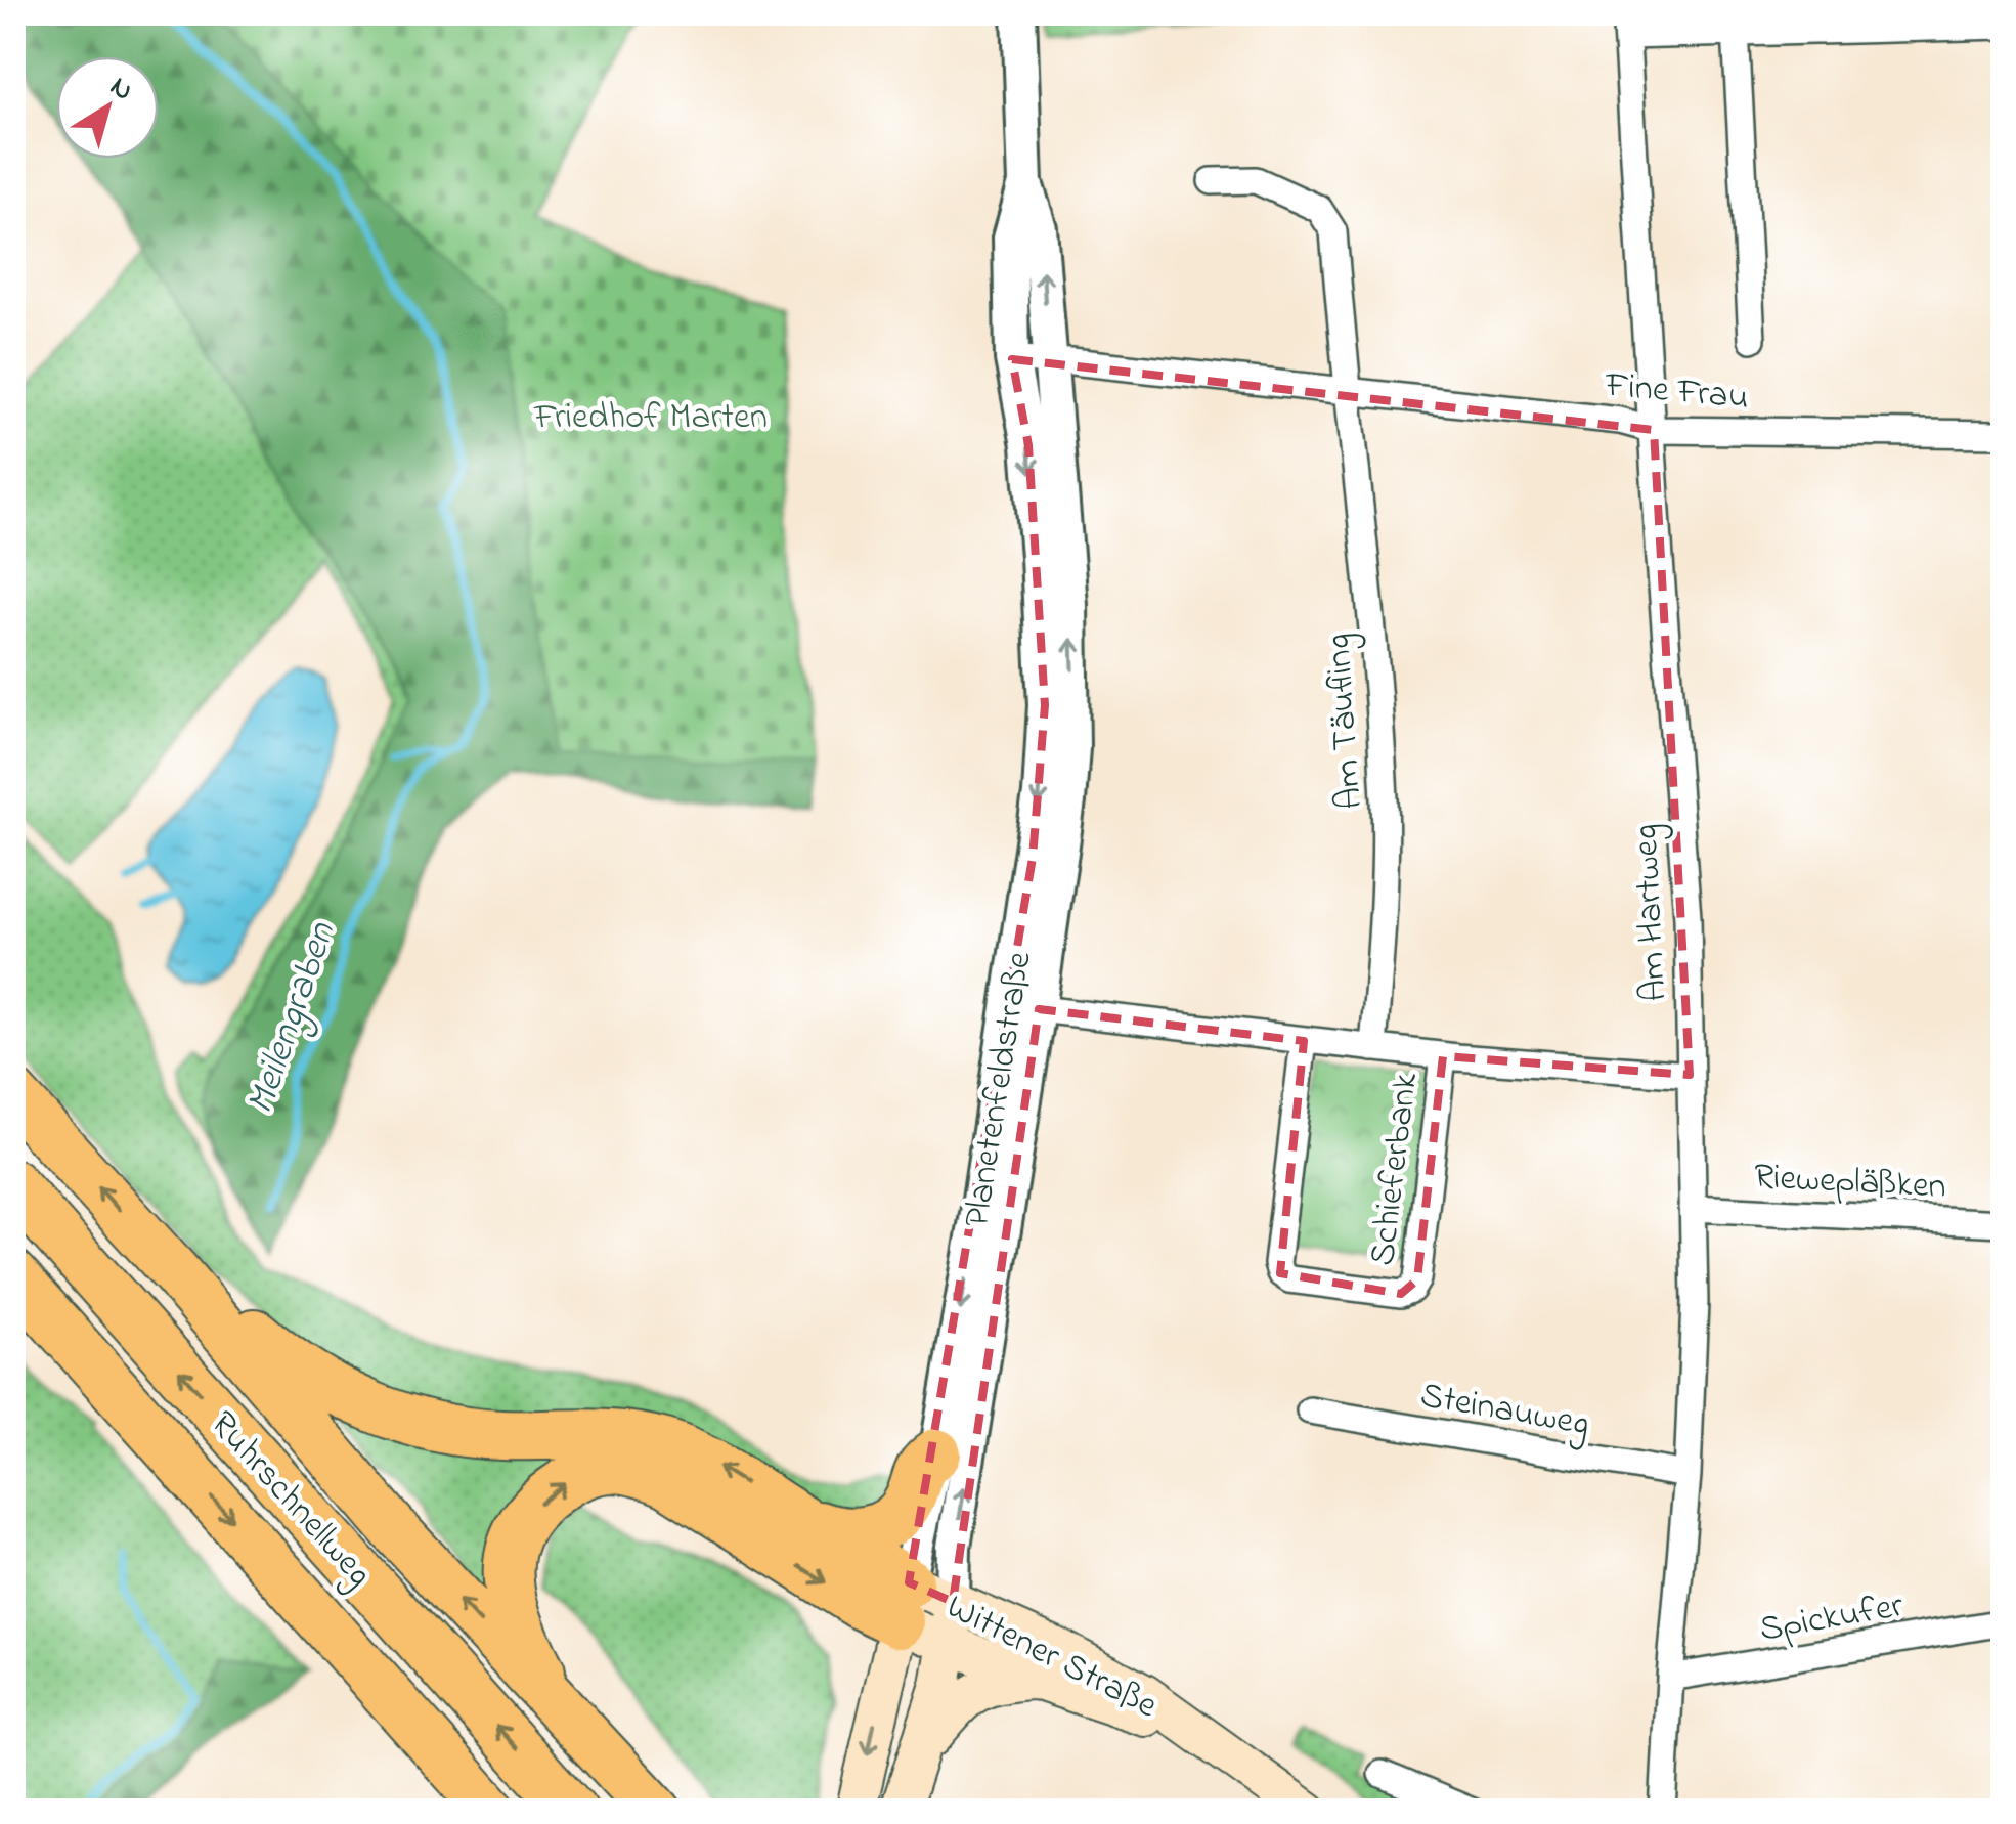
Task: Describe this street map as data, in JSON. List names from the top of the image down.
{
  "streets": {
    "highway": ["Ruhrschnellweg"],
    "main road": ["Planetenfeldstraße", "Wittener Straße"],
    "street": [
      "Fine Frau",
      "Am Täufling",
      "Am Hartweg",
      "Schieferbank",
      "Riewepläßken",
      "Steinauweg",
      "Spickufer"
    ]
  },
  "crossings": [
    ["Fine Frau", "Am Täufling"],
    ["Fine Frau", "Am Hartweg"],
    ["Fine Frau", "Planetenfeldstraße"],
    ["Am Täufling", "Schieferbank"],
    ["Am Hartweg", "Schieferbank"],
    ["Am Hartweg", "Riewepläßken"],
    ["Am Hartweg", "Steinauweg"],
    ["Am Hartweg", "Spickufer"],
    ["Planetenfeldstraße", "Schieferbank"],
    ["Planetenfeldstraße", "Wittener Straße"]
  ],
  "water": ["Meilengraben"],
  "parks": ["Friedhof Marten"],
  "north": "top right"
}
